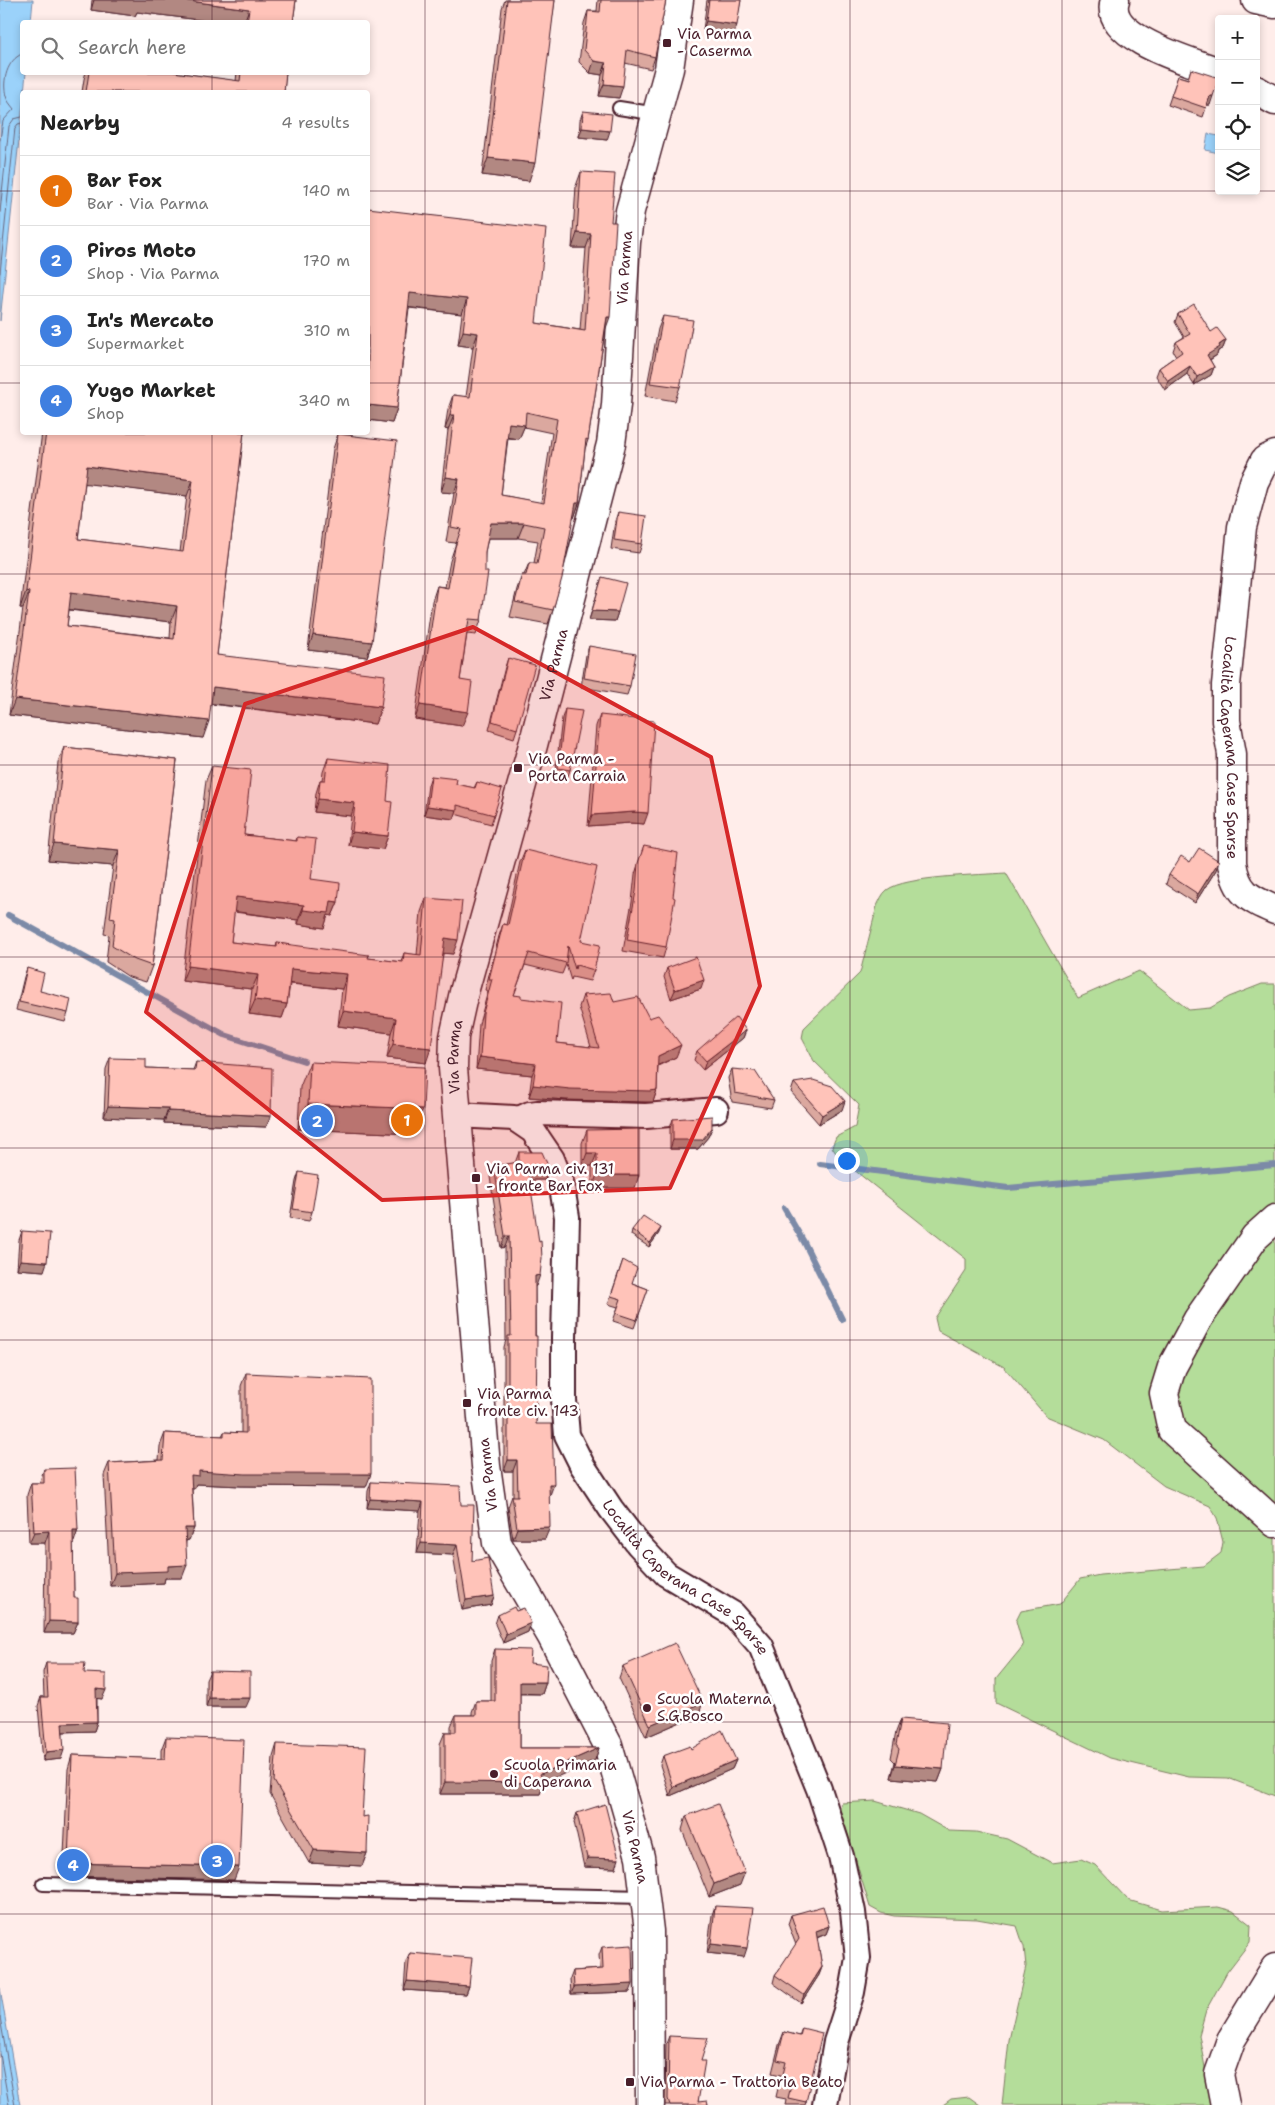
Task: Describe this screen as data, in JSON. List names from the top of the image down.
{
  "streets": {
    "main road": ["Via Parma", "Località Caperana Case Sparse"]
  },
  "places": {
    "transit": [
      "Via Parma - Caserma",
      "Via Parma - Porta Carraia",
      "Via Parma civ. 131 - fronte Bar Fox",
      "Via Parma fronte civ. 143",
      "Via Parma - Trattoria Beato"
    ],
    "other": ["Scuola Materna S.G.Bosco", "Scuola Primaria di Caperana"]
  },
  "page": {
    "map_buttons": ["+", "−"],
    "search": "Search here",
    "heading": ["Nearby", "4 results"],
    "list": [
      {
        "mark": "1",
        "name": "Bar Fox",
        "note": "Bar · Via Parma",
        "value": "140 m"
      },
      {
        "mark": "2",
        "name": "Piros Moto",
        "note": "Shop · Via Parma",
        "value": "170 m"
      },
      {
        "mark": "3",
        "name": "In's Mercato",
        "note": "Supermarket",
        "value": "310 m"
      },
      {
        "mark": "4",
        "name": "Yugo Market",
        "note": "Shop",
        "value": "340 m"
      }
    ],
    "pins": [
      "1",
      "2",
      "3",
      "4"
    ]
  }
}
